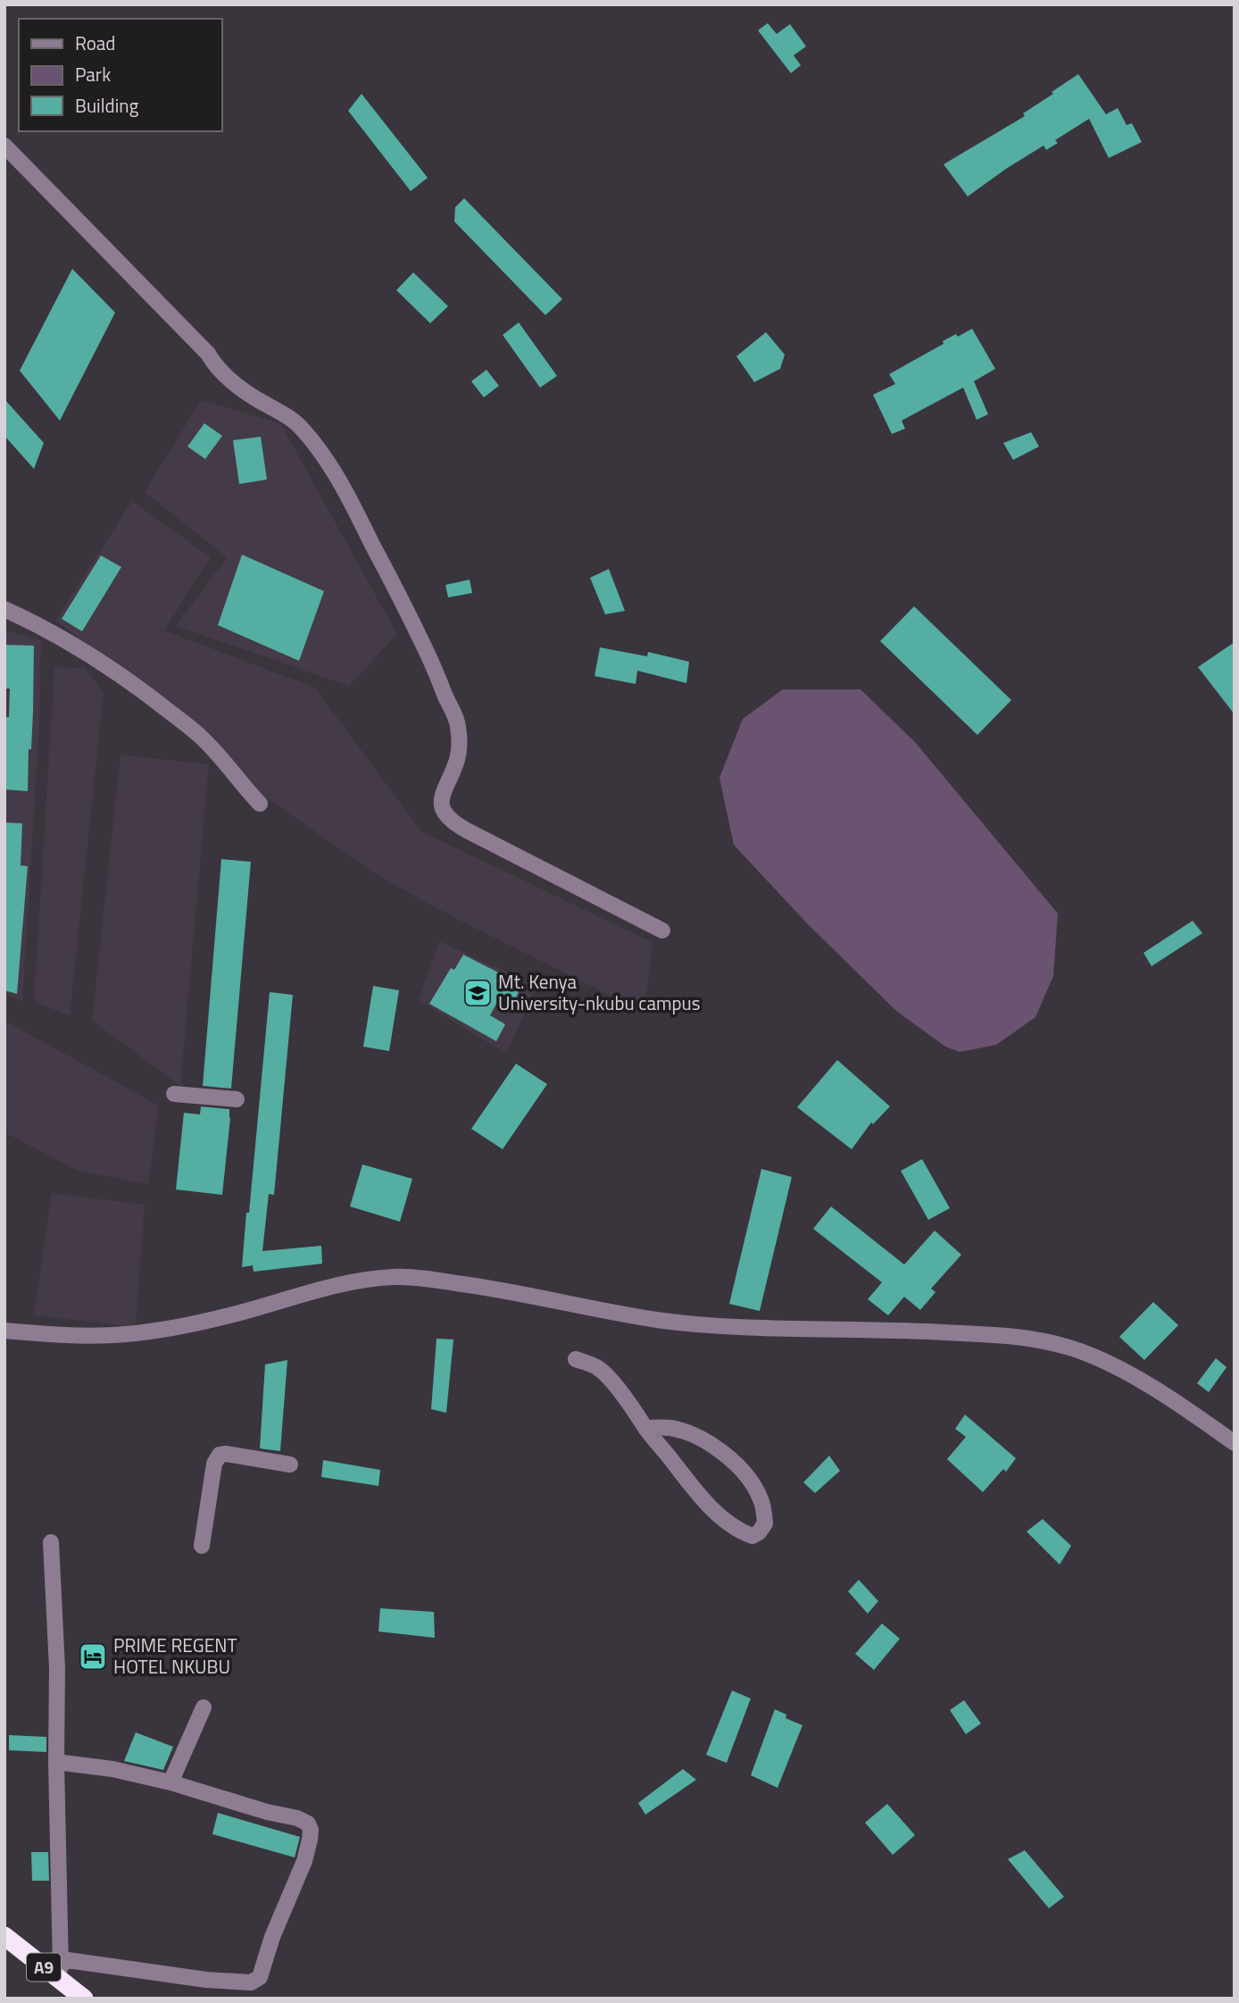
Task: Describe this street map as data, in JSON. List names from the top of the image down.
{
  "streets": {
    "highway": ["A9"]
  },
  "places": {
    "school or university": ["Mt. Kenya University-nkubu campus"],
    "hotel": ["PRIME REGENT HOTEL NKUBU"]
  },
  "legend": ["Road", "Park", "Building"]
}
